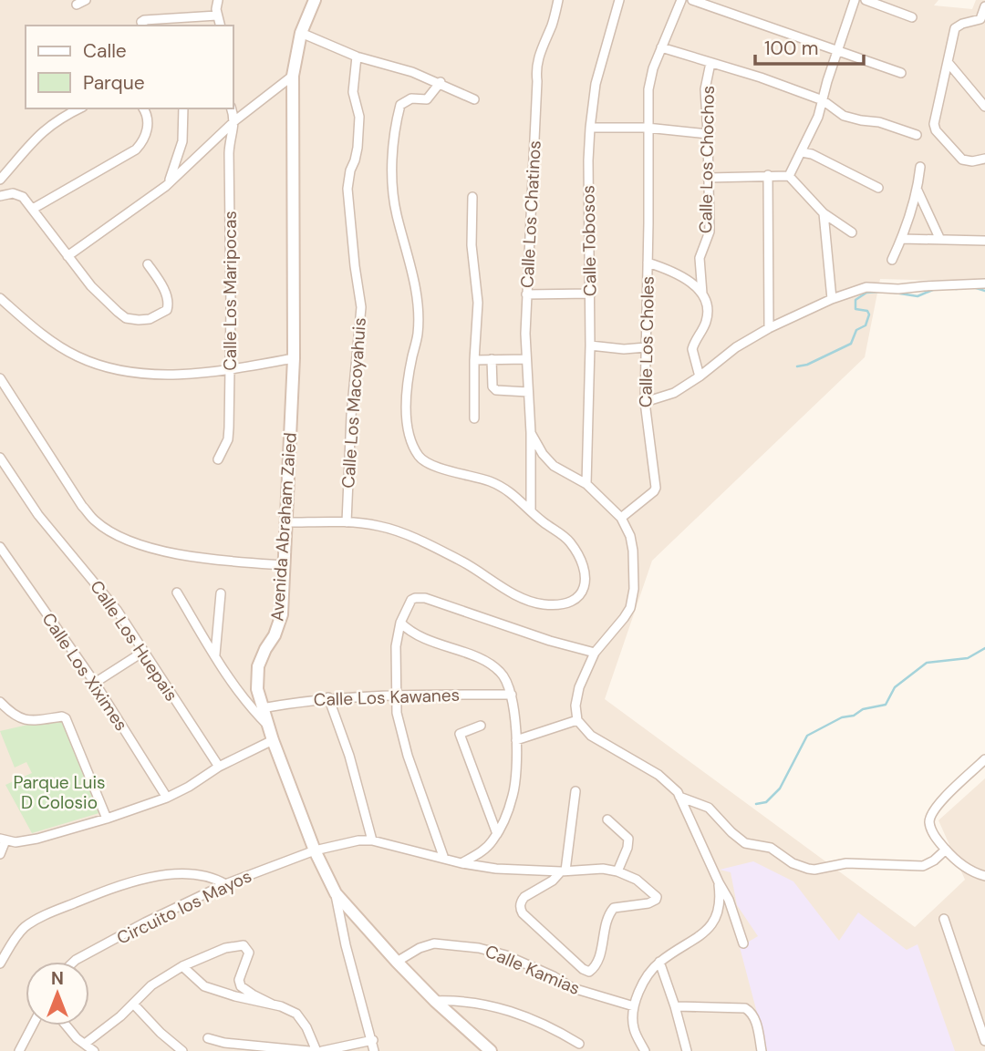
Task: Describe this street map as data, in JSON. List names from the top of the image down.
{
  "streets": {
    "street": [
      "Calle Los Chochos",
      "Calle Los Chatinos",
      "Calle Tobosos",
      "Calle Los Maripocas",
      "Calle Los Choles",
      "Calle Los Macoyahuis",
      "Avenida Abraham Zaied",
      "Calle Los Huepais",
      "Calle Los Xiximes",
      "Calle Los Kawanes",
      "Circuito los Mayos",
      "Calle Kamias"
    ]
  },
  "crossings": [
    ["Calle Los Chochos", "Calle Los Choles"],
    ["Calle Los Chatinos", "Calle Tobosos"],
    ["Calle Los Chatinos", "Calle Los Choles"],
    ["Avenida Abraham Zaied", "Calle Los Kawanes"],
    ["Avenida Abraham Zaied", "Circuito los Mayos"],
    ["Avenida Abraham Zaied", "Calle Kamias"]
  ],
  "parks": ["Parque Luis D Colosio"],
  "legend": ["Calle", "Parque"],
  "scale_bar": "100 m",
  "north": "top"
}
